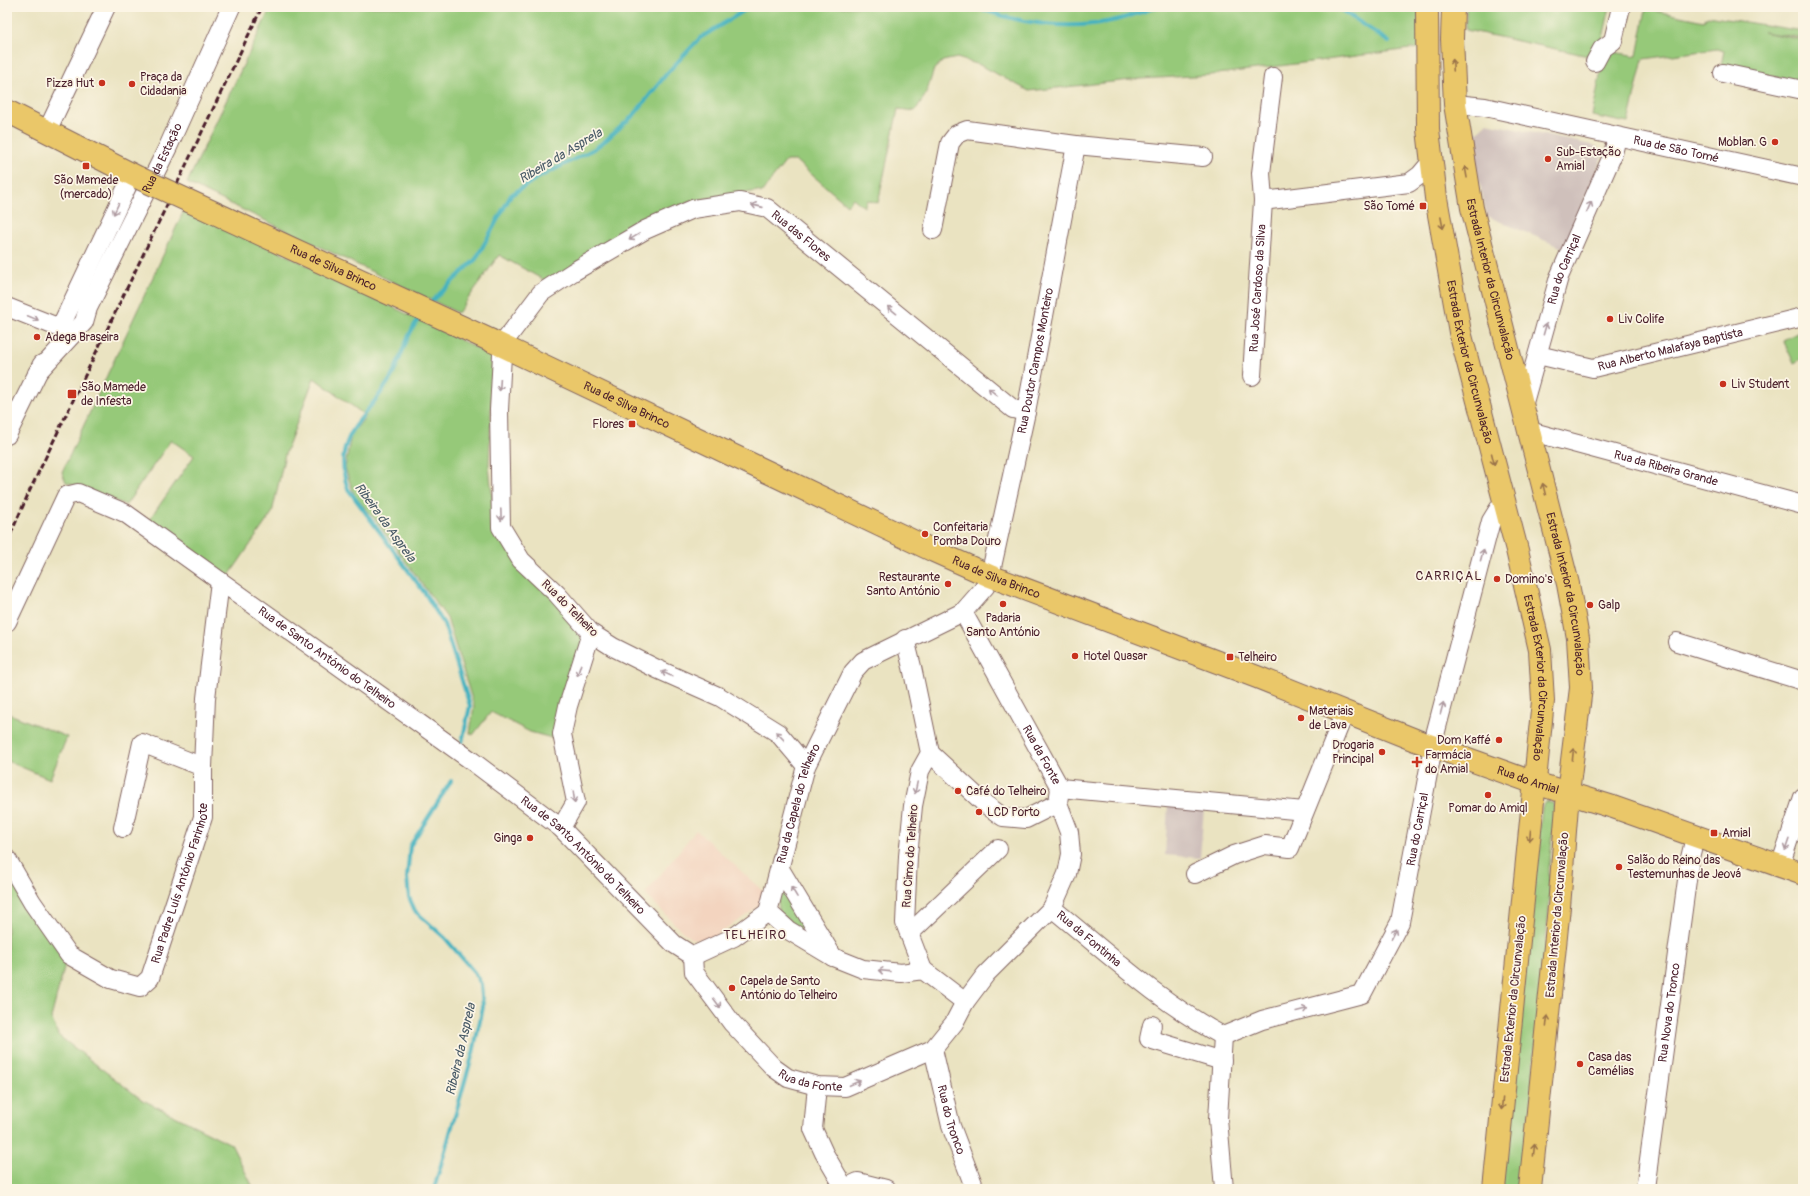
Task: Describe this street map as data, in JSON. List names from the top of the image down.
{
  "streets": {
    "main road": [
      "Rua de Silva Brinco",
      "Estrada Interior da Circunvalação",
      "Estrada Exterior da Circunvalação",
      "Rua do Amial"
    ],
    "street": [
      "Rua de São Tomé",
      "Rua da Estação",
      "Rua das Flores",
      "Rua do Carriçal",
      "Rua José Cardoso da Silva",
      "Rua Alberto Malafaya Baptista",
      "Rua Doutor Campos Monteiro",
      "Rua da Ribeira Grande",
      "Rua do Telheiro",
      "Rua de Santo António do Telheiro",
      "Rua da Fonte",
      "Rua da Capela do Telheiro",
      "Rua Cimo do Telheiro",
      "Rua Padre Luís António Farinhote",
      "Rua da Fontinha",
      "Rua Nova do Tronco",
      "Rua do Tronco"
    ]
  },
  "crossings": [
    ["Rua de São Tomé", "Rua do Carriçal"],
    ["Rua de São Tomé", "Estrada Interior da Circunvalação"],
    ["Rua da Estação", "Rua de Silva Brinco"],
    ["Rua das Flores", "Rua de Silva Brinco"],
    ["Rua das Flores", "Rua Doutor Campos Monteiro"],
    ["Rua das Flores", "Rua do Telheiro"],
    ["Rua de Silva Brinco", "Rua Doutor Campos Monteiro"],
    ["Rua de Silva Brinco", "Rua do Telheiro"],
    ["Rua de Silva Brinco", "Rua do Amial"],
    ["Rua de Silva Brinco", "Rua da Capela do Telheiro"],
    ["Rua do Carriçal", "Estrada Interior da Circunvalação"],
    ["Rua do Carriçal", "Rua Alberto Malafaya Baptista"],
    ["Rua do Carriçal", "Estrada Exterior da Circunvalação"],
    ["Rua do Carriçal", "Rua do Amial"],
    ["Rua do Carriçal", "Rua da Fontinha"],
    ["Estrada Interior da Circunvalação", "Rua da Ribeira Grande"],
    ["Estrada Interior da Circunvalação", "Rua do Amial"],
    ["Rua Doutor Campos Monteiro", "Rua da Capela do Telheiro"],
    ["Estrada Exterior da Circunvalação", "Rua do Amial"],
    ["Rua do Telheiro", "Rua da Capela do Telheiro"],
    ["Rua de Santo António do Telheiro", "Rua da Fonte"],
    ["Rua de Santo António do Telheiro", "Rua Padre Luís António Farinhote"],
    ["Rua da Fonte", "Rua da Capela do Telheiro"],
    ["Rua da Fonte", "Rua da Fontinha"],
    ["Rua da Fonte", "Rua do Tronco"],
    ["Rua do Amial", "Rua Nova do Tronco"]
  ],
  "one_way": [
    "Rua das Flores",
    "Rua do Carriçal",
    "Estrada Interior da Circunvalação",
    "Estrada Exterior da Circunvalação",
    "Rua Cimo do Telheiro"
  ],
  "districts": ["CARRIÇAL", "TELHEIRO"],
  "water": ["Ribeira da Asprela"],
  "places": {
    "other": [
      "Pizza Hut",
      "Praça da Cidadania",
      "Moblan. G",
      "Sub-Estação Amial",
      "Liv Colife",
      "Adega Braseira",
      "Liv Student",
      "Confeitaria Pomba Douro",
      "Domino's",
      "Restaurante Santo António",
      "Padaria Santo António",
      "Galp",
      "Hotel Quasar",
      "Materiais de Lava",
      "Dom Kaffé",
      "Drogaria Principal",
      "Café do Telheiro",
      "Pomar do Amiql",
      "LCD Porto",
      "Ginga",
      "Salão do Reino das Testemunhas de Jeová",
      "Capela de Santo António do Telheiro",
      "Casa das Camélias"
    ],
    "transit": [
      "São Mamede (mercado)",
      "São Tomé",
      "São Mamede de Infesta",
      "Flores",
      "Telheiro",
      "Amial"
    ],
    "health": ["Farmácia do Amial"]
  }
}
